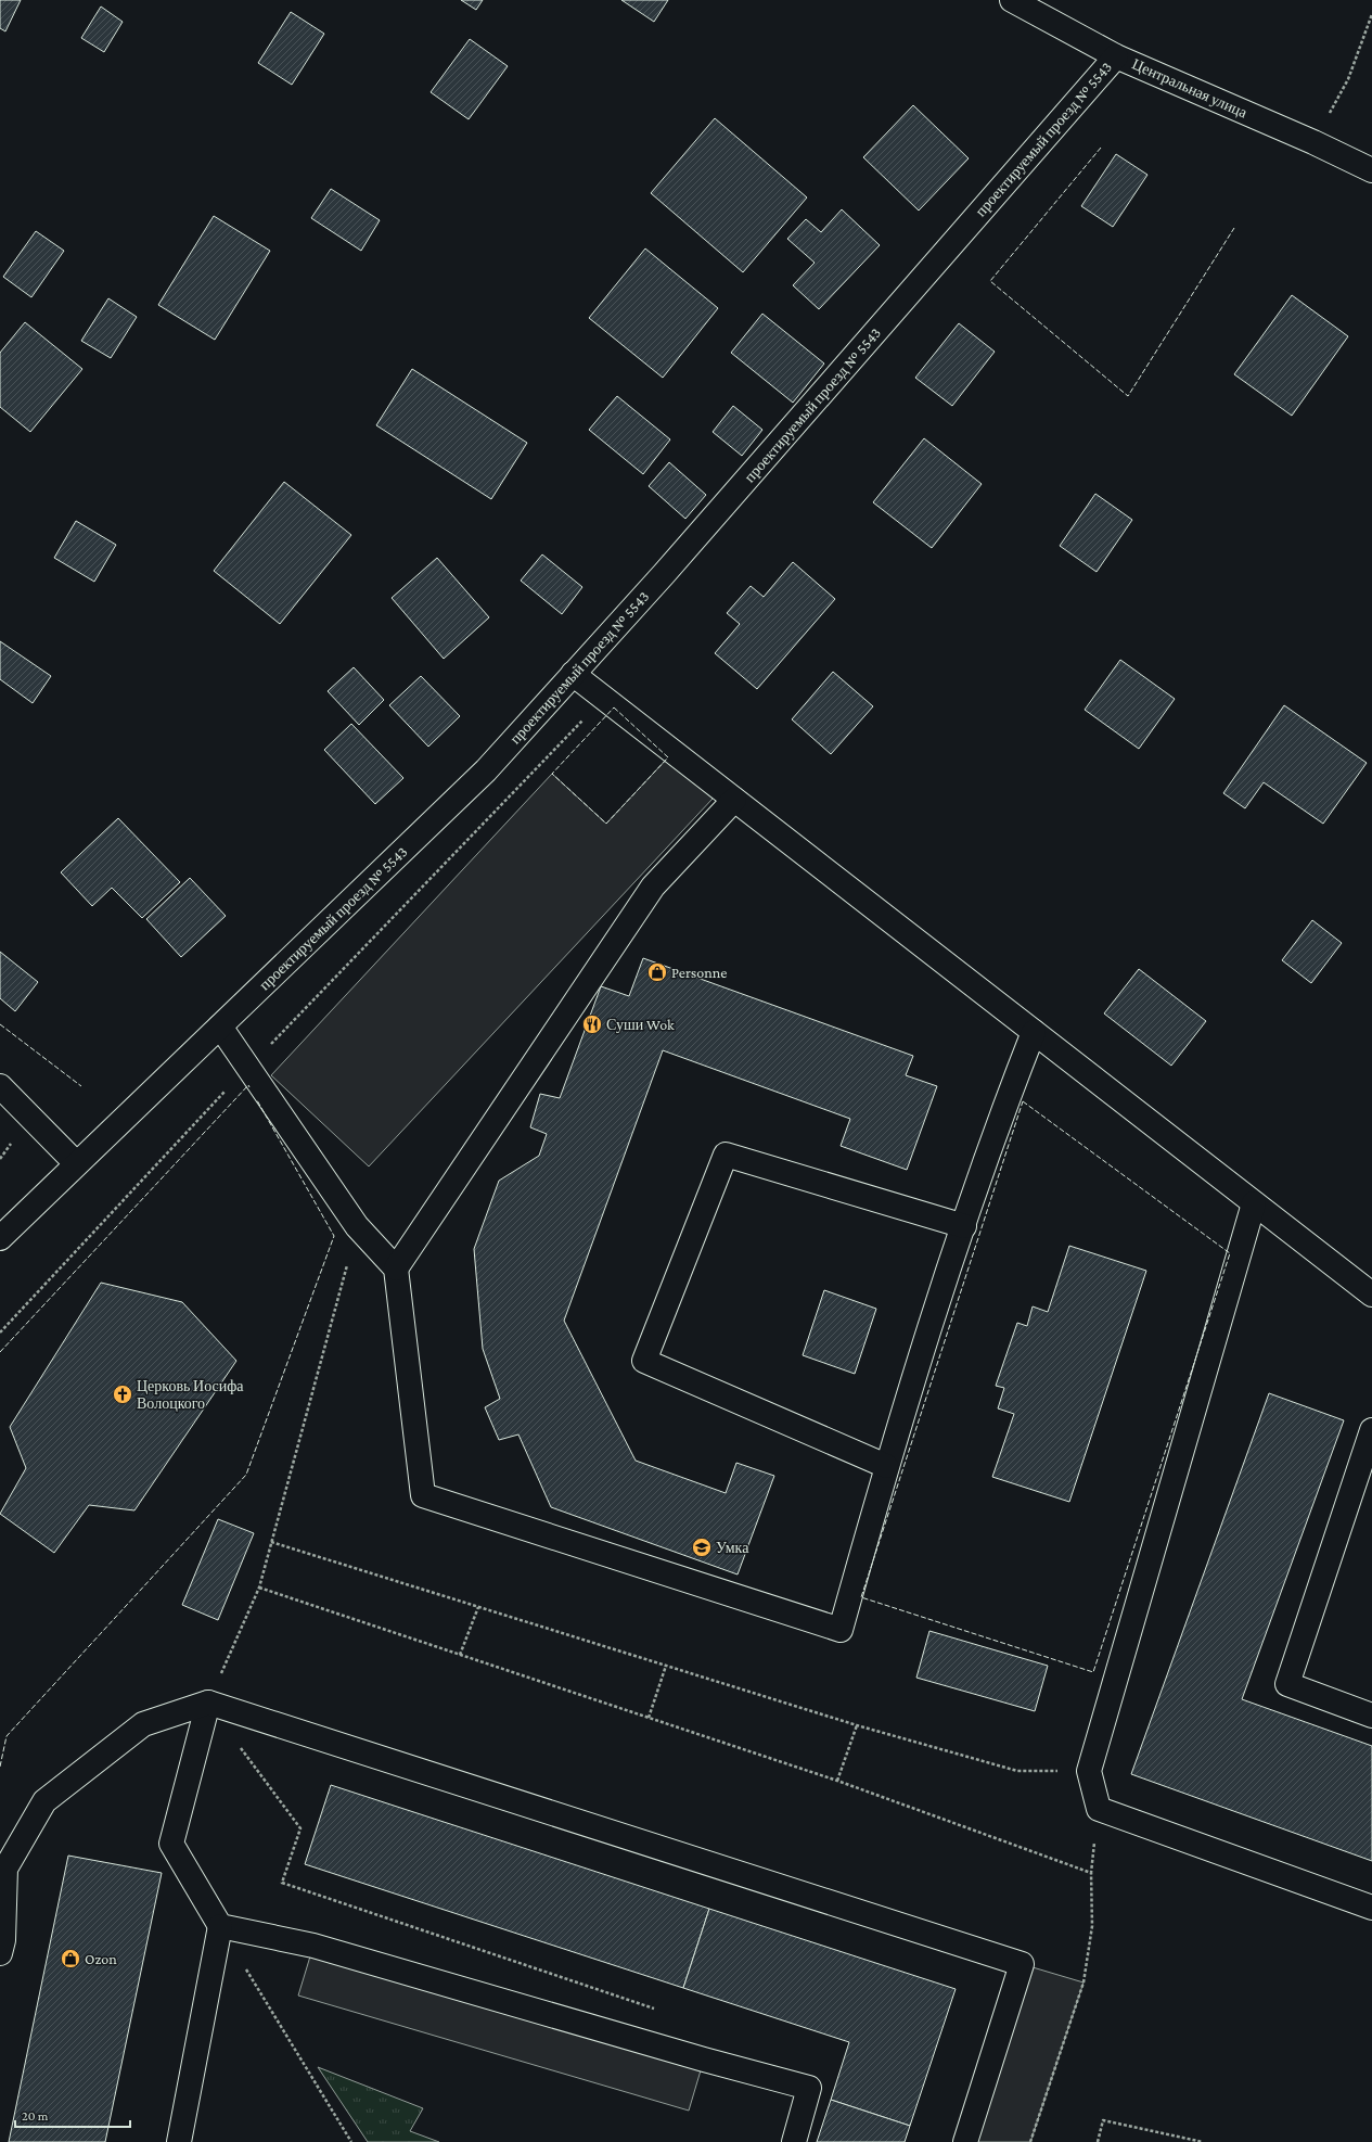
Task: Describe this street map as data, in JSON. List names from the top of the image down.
{
  "streets": {
    "street": ["Центральная улица", "проектируемый проезд № 5543"]
  },
  "crossings": [
    ["Центральная улица", "проектируемый проезд № 5543"]
  ],
  "places": {
    "shop": ["Personne", "Ozon"],
    "restaurant": ["Суши Wok"],
    "church": ["Церковь Иосифа Волоцкого"],
    "school or university": ["Умка"]
  },
  "scale_bar": "20 m"
}
